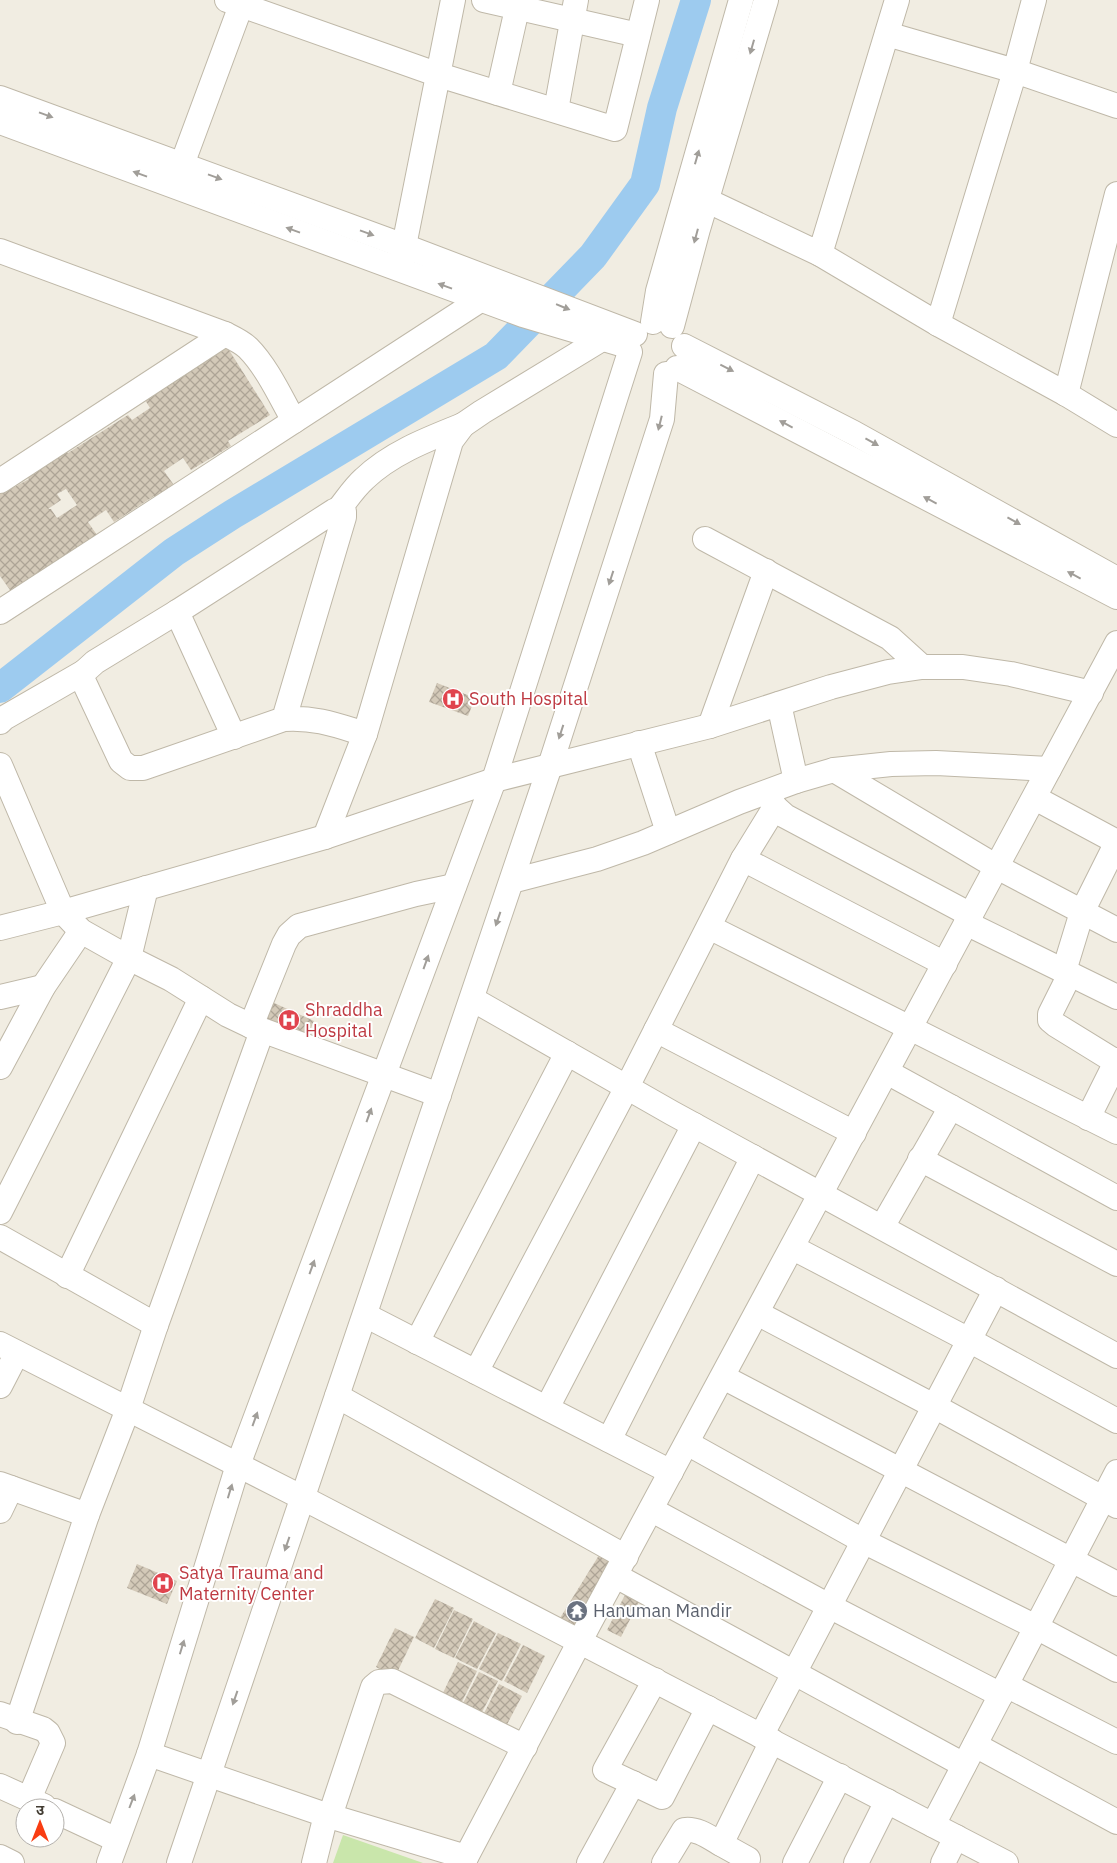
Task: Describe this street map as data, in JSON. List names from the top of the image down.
{
  "places": {
    "hospital": ["South Hospital", "Shraddha Hospital", "Satya Trauma and Maternity Center"],
    "temple": ["Hanuman Mandir"]
  },
  "north": "top"
}
